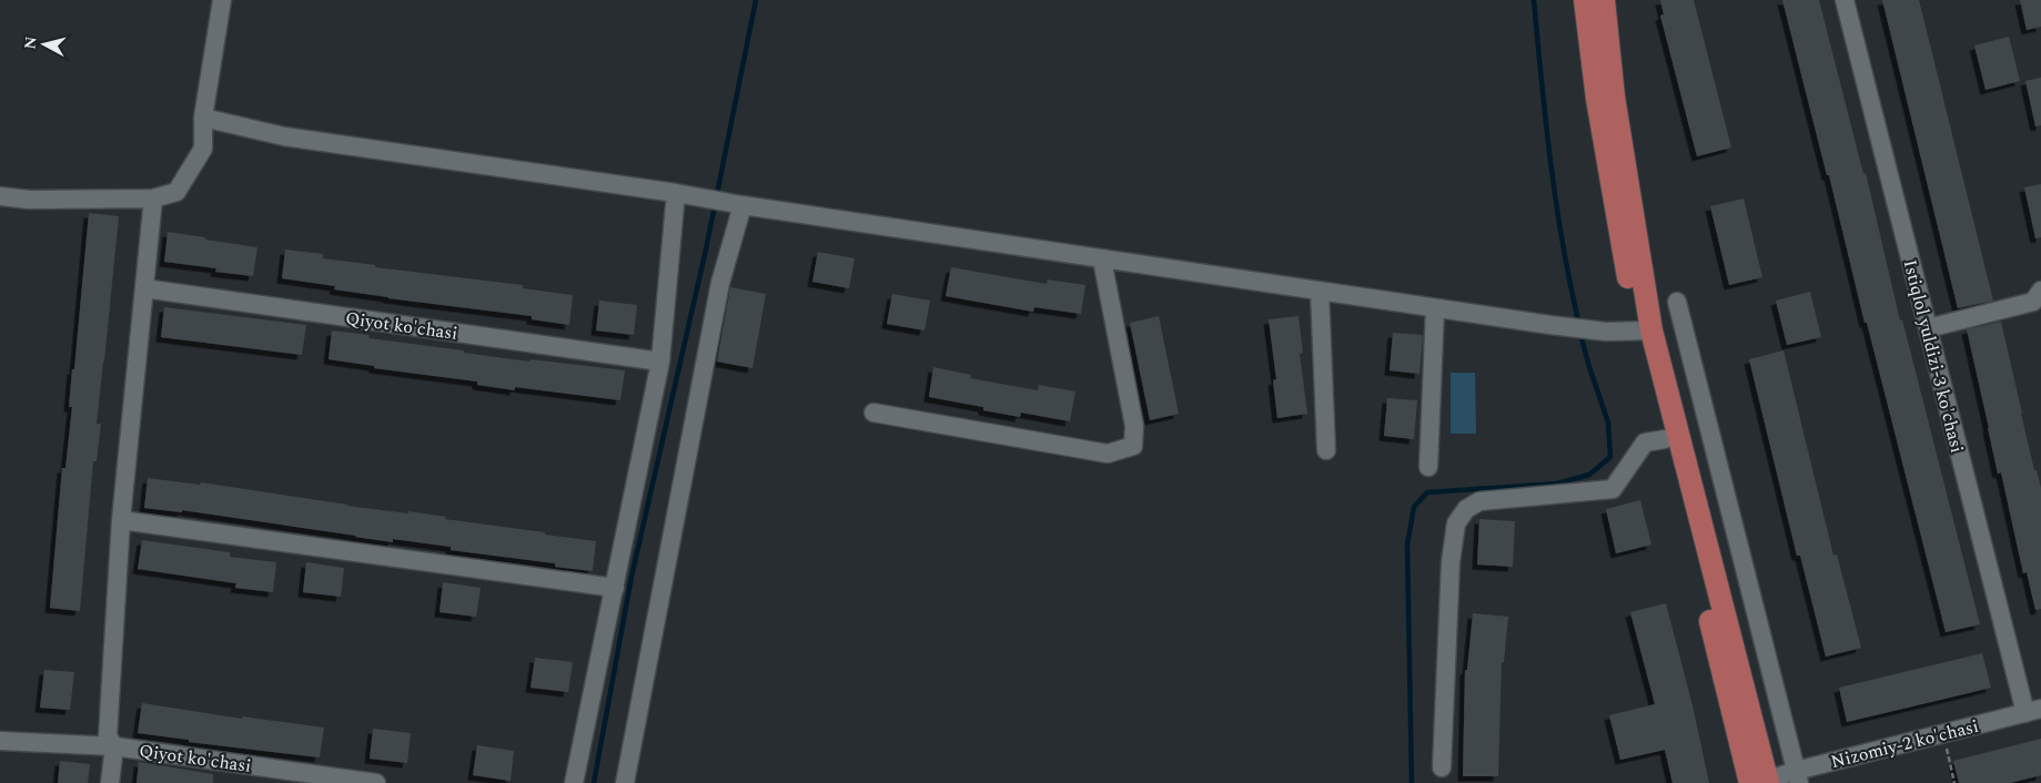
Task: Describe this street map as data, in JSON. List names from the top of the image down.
{
  "streets": {
    "street": ["Qiyot ko'chasi", "Istiqlol yuldizi-3 ko'chasi", "Nizomiy-2 ko'chasi"]
  },
  "crossings": [
    ["Istiqlol yuldizi-3 ko'chasi", "Nizomiy-2 ko'chasi"]
  ],
  "north": "left"
}
